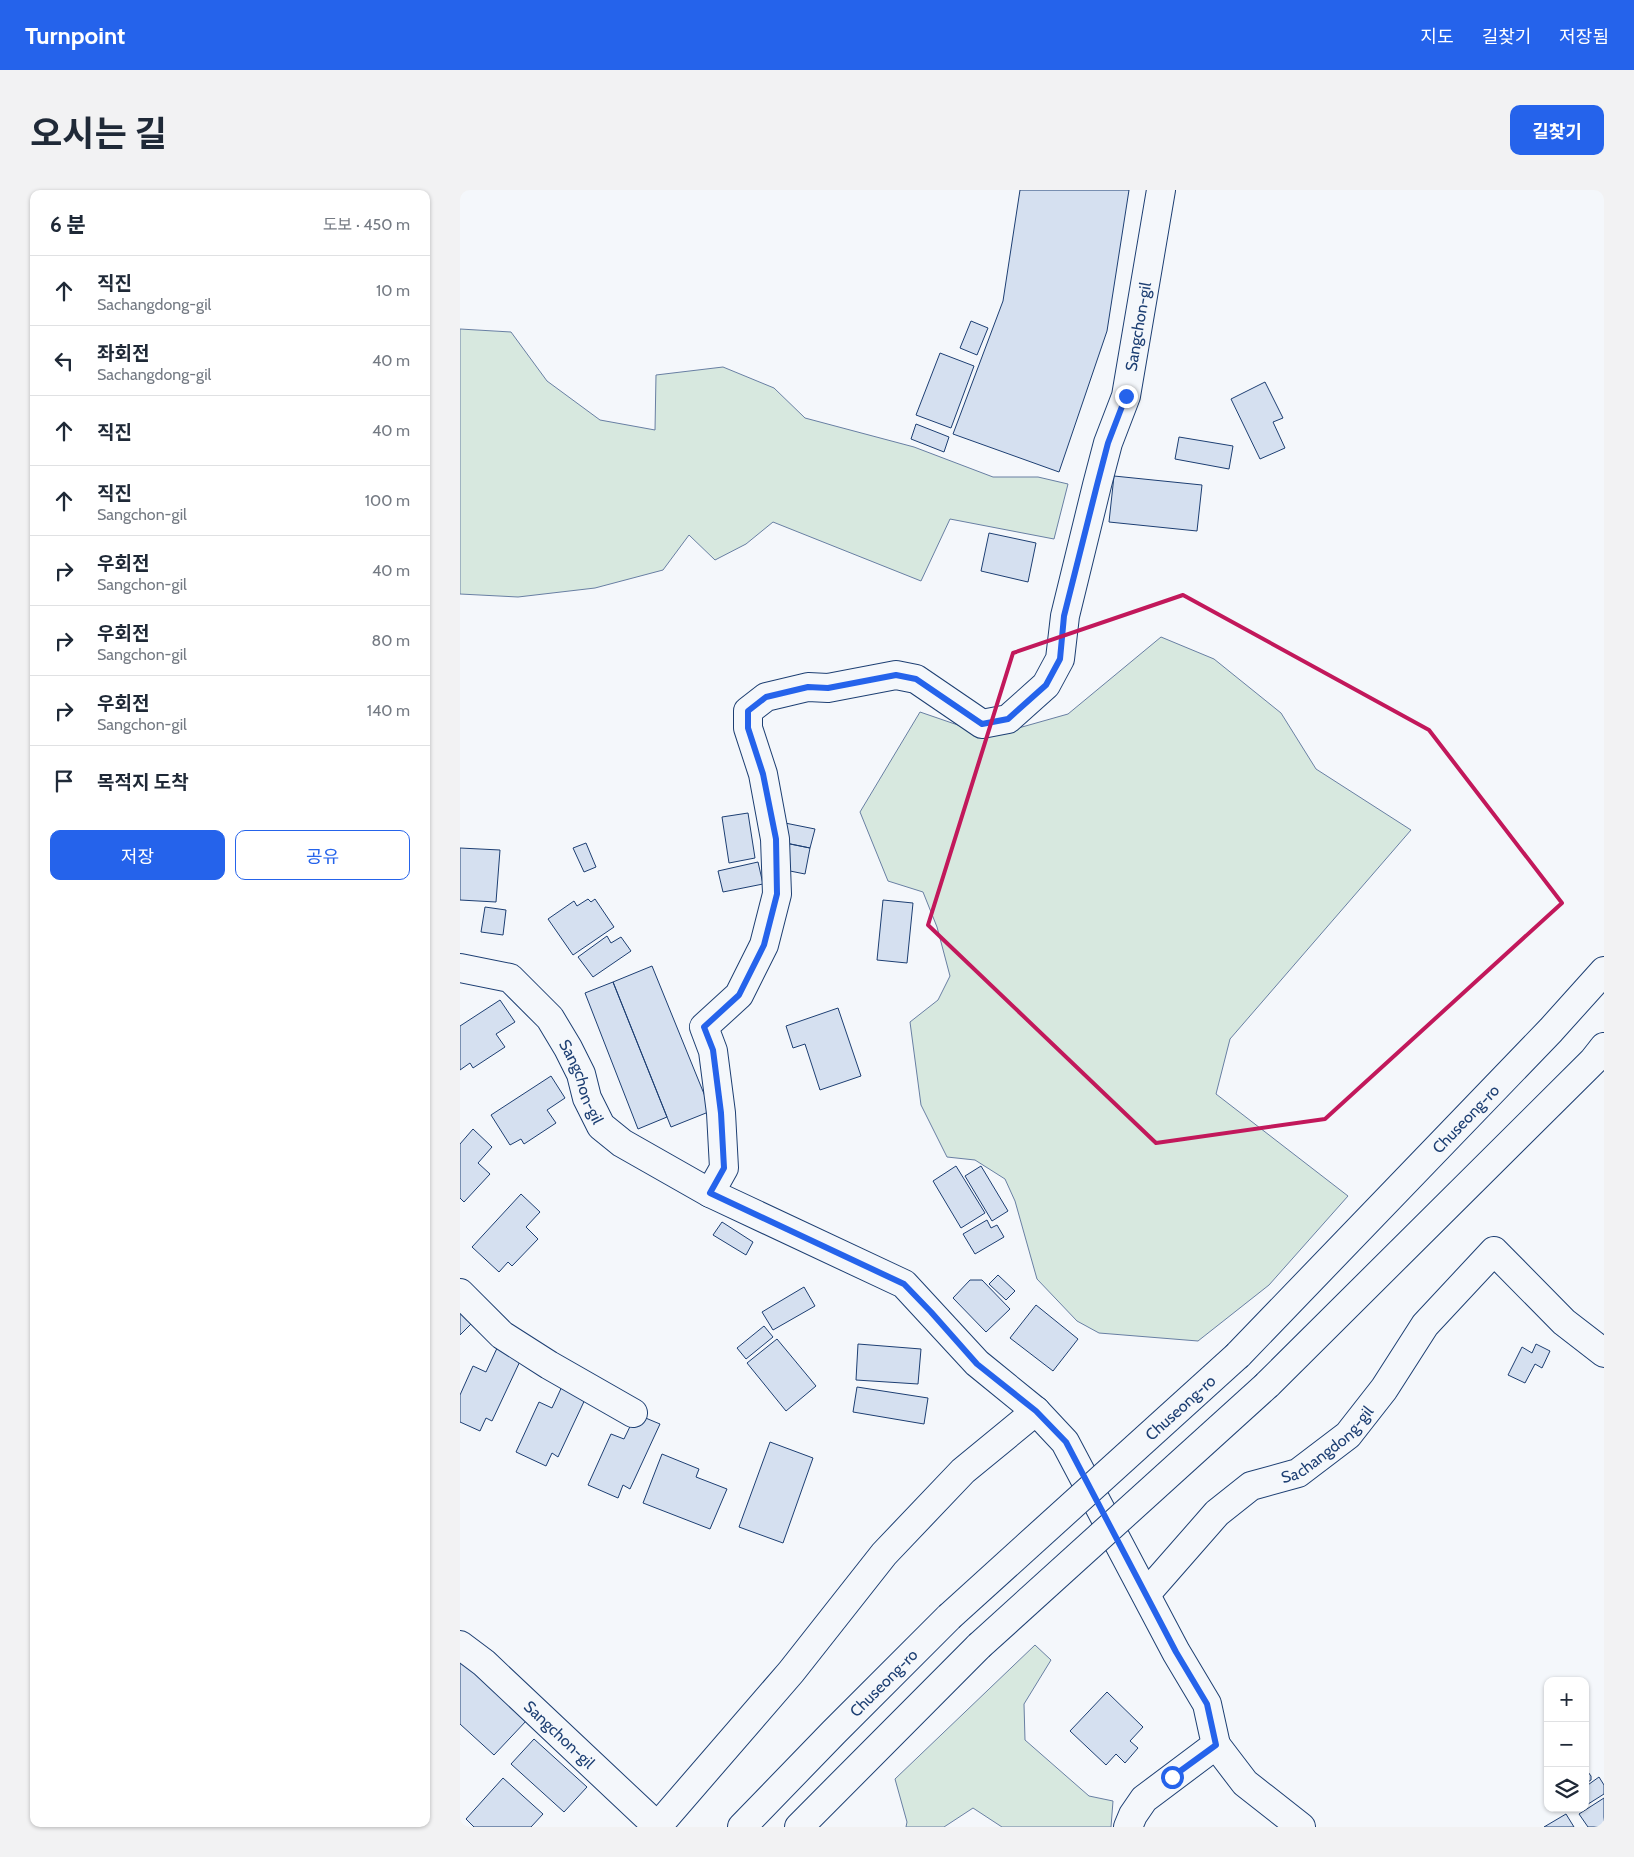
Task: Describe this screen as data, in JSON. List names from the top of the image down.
{
  "streets": {
    "street": ["Sangchon-gil", "Chuseong-ro", "Sachangdong-gil"]
  },
  "crossings": [
    ["Sangchon-gil", "Sachangdong-gil"]
  ],
  "page": {
    "header": "Turnpoint",
    "nav": ["지도", "길찾기", "저장됨"],
    "title": "오시는 길",
    "buttons": [
      "길찾기",
      ["저장", "공유"]
    ],
    "heading": ["6 분", "도보 · 450 m"],
    "list": [
      ["직진", "Sachangdong-gil", "10 m"],
      ["좌회전", "Sachangdong-gil", "40 m"],
      ["직진", "40 m"],
      ["직진", "Sangchon-gil", "100 m"],
      ["우회전", "Sangchon-gil", "40 m"],
      ["우회전", "Sangchon-gil", "80 m"],
      ["우회전", "Sangchon-gil", "140 m"],
      "목적지 도착"
    ],
    "map_buttons": ["+", "−"]
  }
}
